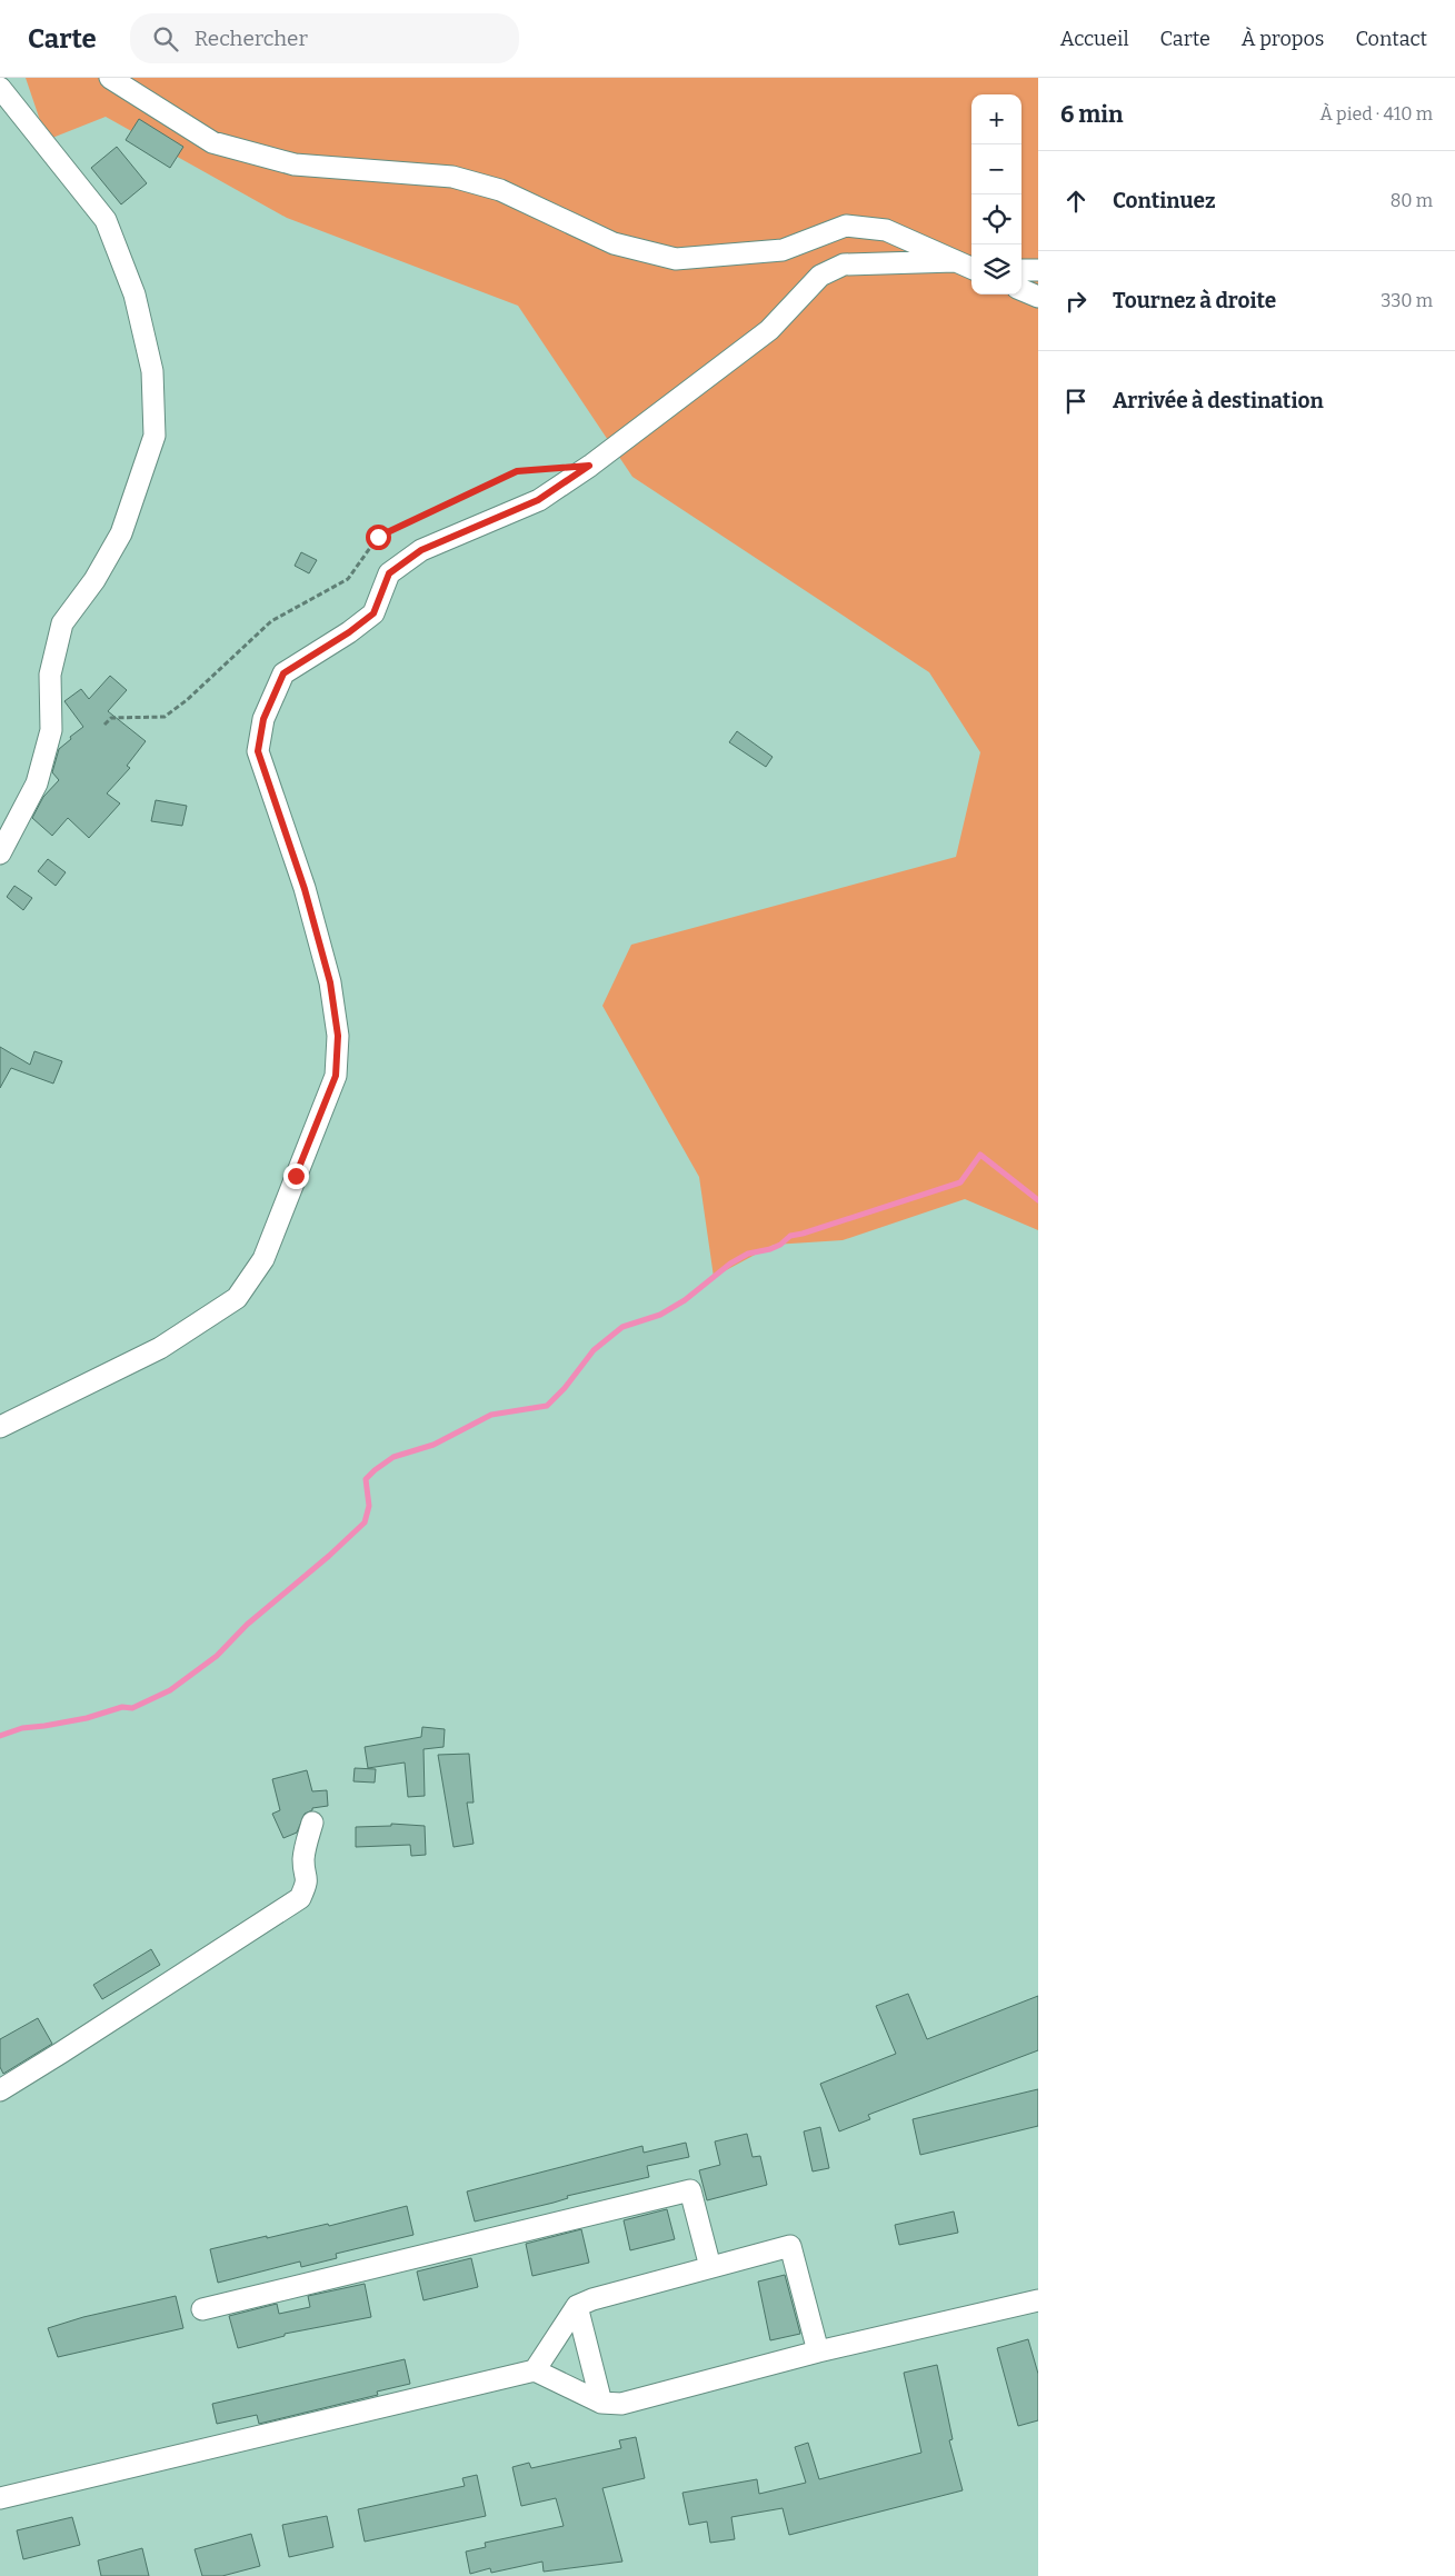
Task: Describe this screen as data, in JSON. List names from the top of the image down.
{
  "page": {
    "header": "Carte",
    "search": "Rechercher",
    "nav": [
      "Accueil",
      "Carte",
      "À propos",
      "Contact"
    ],
    "heading": ["6 min", "À pied · 410 m"],
    "map_buttons": ["+", "−"],
    "list": [
      ["Continuez", "80 m"],
      ["Tournez à droite", "330 m"],
      "Arrivée à destination"
    ]
  }
}
